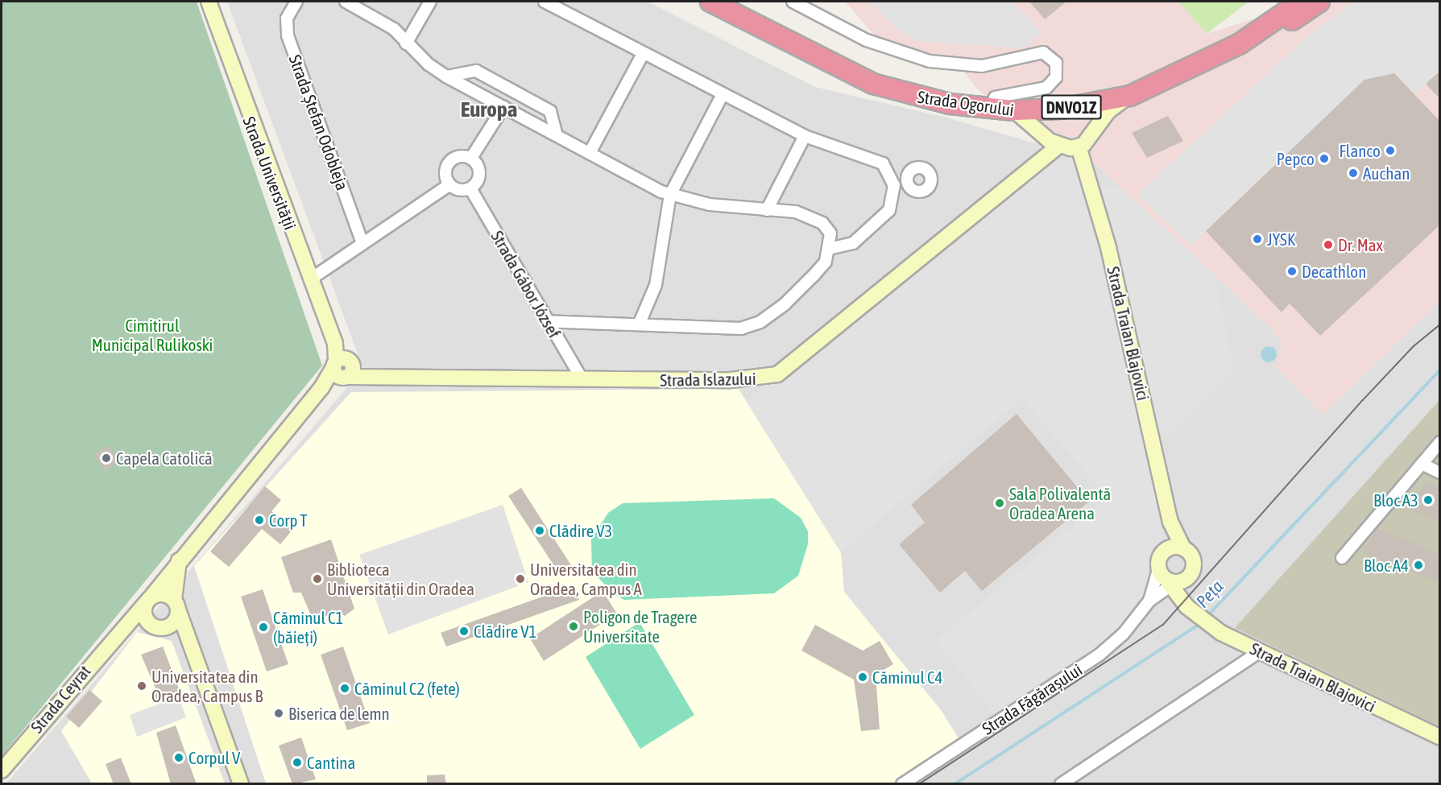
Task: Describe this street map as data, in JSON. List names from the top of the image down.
{
  "streets": {
    "highway": ["Strada Ogorului", "DNVO1Z"],
    "street": [
      "Strada Ștefan Odobleja",
      "Strada Universității",
      "Strada Gábor József",
      "Strada Traian Blajovici",
      "Strada Islazului",
      "Strada Ceyrat",
      "Strada Făgărașului"
    ]
  },
  "crossings": [
    ["Strada Ogorului", "DNVO1Z"],
    ["Strada Universității", "Strada Islazului"],
    ["Strada Gábor József", "Strada Islazului"],
    ["Strada Traian Blajovici", "Strada Făgărașului"]
  ],
  "districts": ["Europa"],
  "water": ["Peța"],
  "parks": ["Cimitirul Municipal Rulikoski"],
  "places": [
    "Flanco",
    "Pepco",
    "Auchan",
    "JYSK",
    "Dr. Max",
    "Decathlon",
    "Capela Catolică",
    "Bloc A3",
    "Sala Polivalentă Oradea Arena",
    "Corp T",
    "Clădire V3",
    "Bloc A4",
    "Biblioteca Universității din Oradea",
    "Universitatea din Oradea, Campus A",
    "Poligon de Tragere Universitate",
    "Căminul C1 (băieți)",
    "Clădire V1",
    "Căminul C4",
    "Universitatea din Oradea, Campus B",
    "Căminul C2 (fete)",
    "Biserica de lemn",
    "Corpul V",
    "Cantina"
  ]
}
